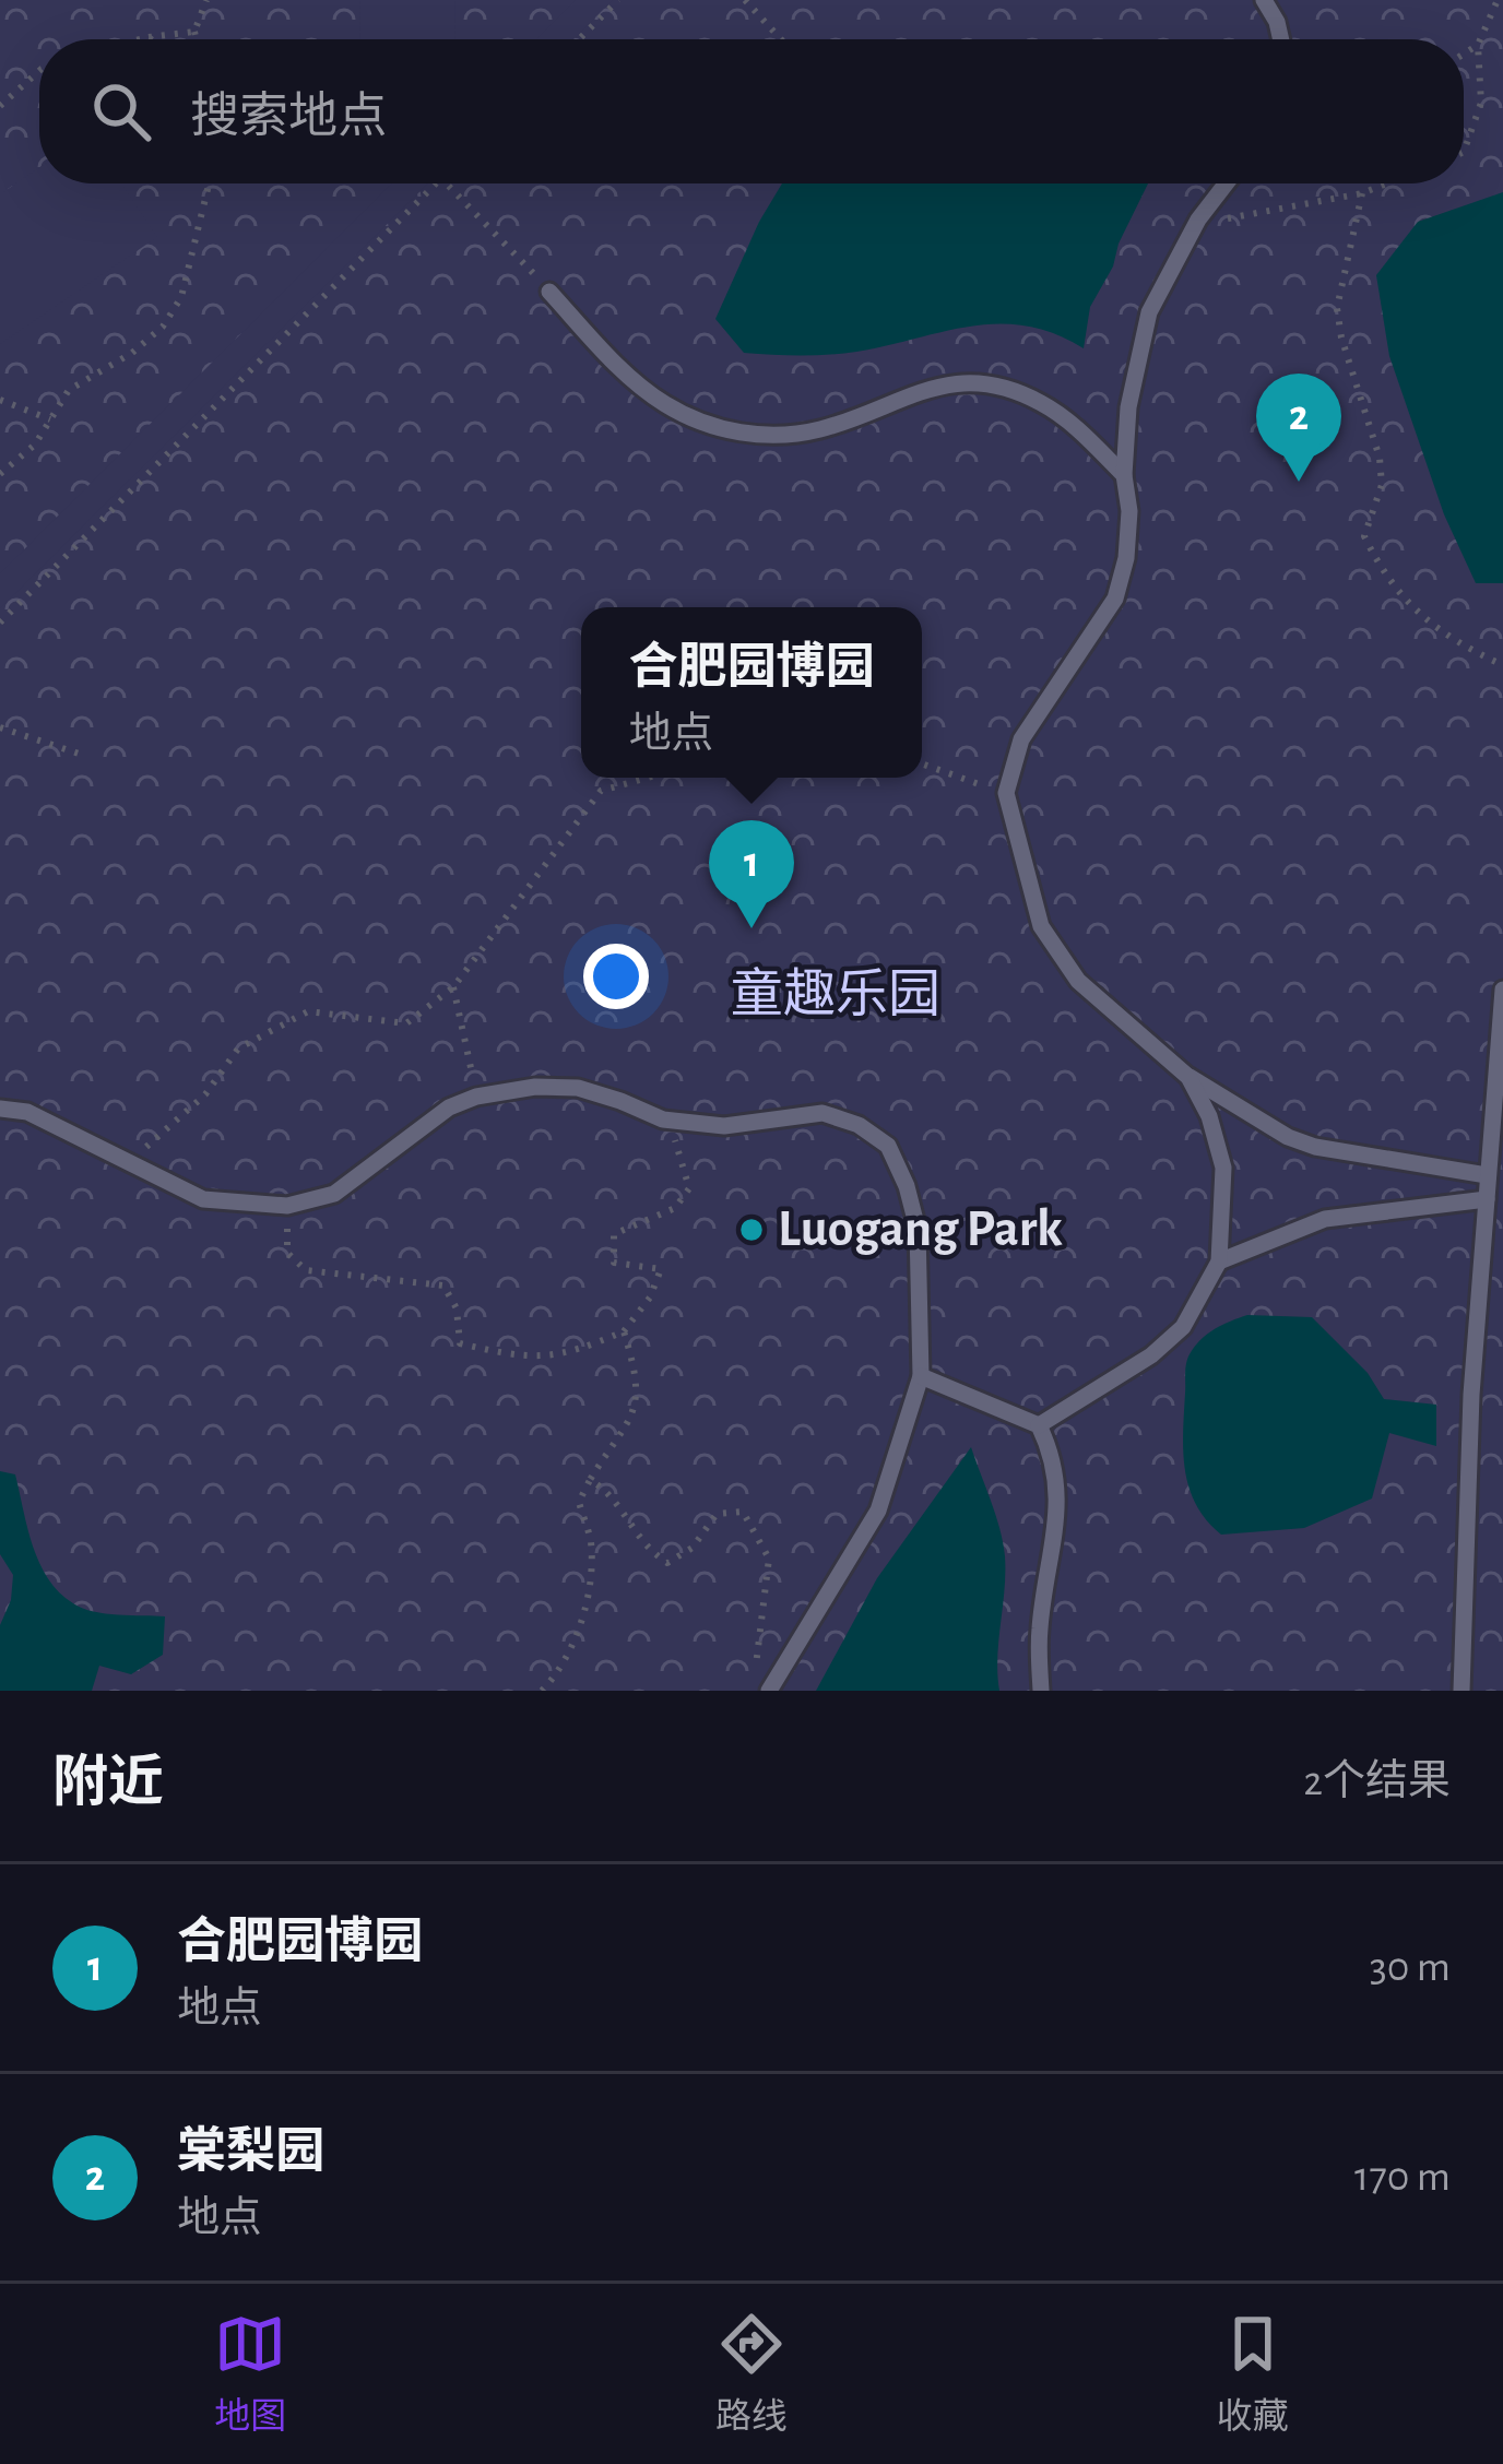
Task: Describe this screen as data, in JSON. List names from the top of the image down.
{
  "parks": ["童趣乐园"],
  "places": ["Luogang Park"],
  "page": {
    "search": "搜索地点",
    "pins": ["2", "1"],
    "popup": ["合肥园博园", "地点"],
    "heading": ["附近", "2个结果"],
    "list": [
      {
        "mark": "1",
        "name": "合肥园博园",
        "note": "地点",
        "value": "30 m"
      },
      {
        "mark": "2",
        "name": "棠梨园",
        "note": "地点",
        "value": "170 m"
      }
    ],
    "nav": ["地图", "路线", "收藏"]
  }
}
